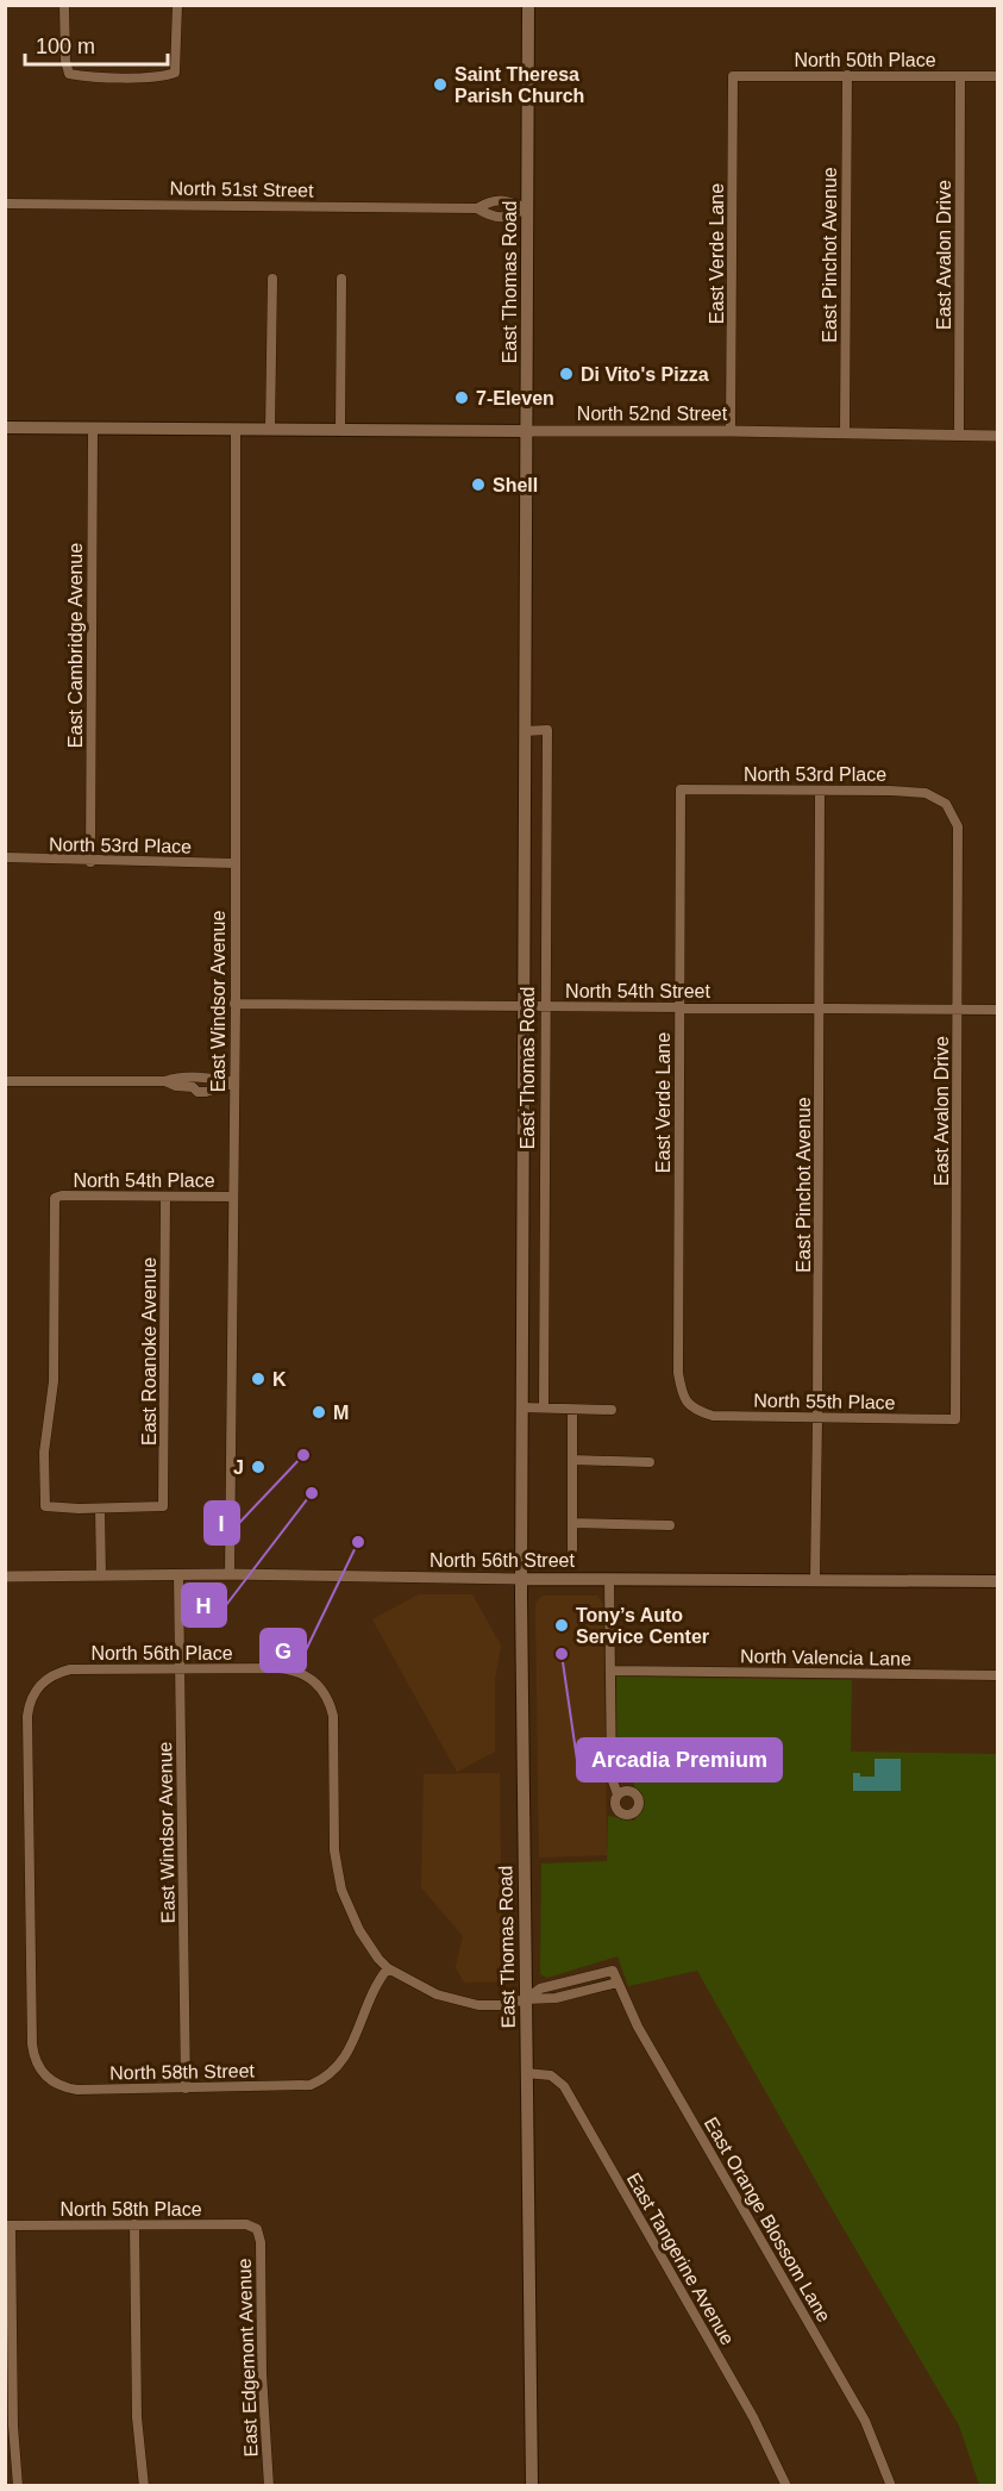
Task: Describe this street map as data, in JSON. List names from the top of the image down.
{
  "streets": {
    "main road": ["East Thomas Road", "North 52nd Street", "North 56th Street"],
    "street": [
      "North 50th Place",
      "North 51st Street",
      "East Verde Lane",
      "East Pinchot Avenue",
      "East Avalon Drive",
      "East Cambridge Avenue",
      "North 53rd Place",
      "North 54th Street",
      "East Windsor Avenue",
      "North 54th Place",
      "East Roanoke Avenue",
      "North 55th Place",
      "North 56th Place",
      "North Valencia Lane",
      "North 58th Street",
      "North 58th Place",
      "East Orange Blossom Lane",
      "East Tangerine Avenue",
      "East Edgemont Avenue"
    ]
  },
  "crossings": [
    ["North 50th Place", "East Verde Lane"],
    ["North 50th Place", "East Pinchot Avenue"],
    ["North 50th Place", "East Avalon Drive"],
    ["North 51st Street", "East Thomas Road"],
    ["East Verde Lane", "North 52nd Street"],
    ["East Verde Lane", "North 53rd Place"],
    ["East Verde Lane", "North 54th Street"],
    ["East Verde Lane", "North 55th Place"],
    ["East Pinchot Avenue", "North 52nd Street"],
    ["East Pinchot Avenue", "North 53rd Place"],
    ["East Pinchot Avenue", "North 54th Street"],
    ["East Pinchot Avenue", "North 55th Place"],
    ["East Pinchot Avenue", "North 56th Street"],
    ["East Avalon Drive", "North 52nd Street"],
    ["East Avalon Drive", "North 53rd Place"],
    ["East Avalon Drive", "North 54th Street"],
    ["East Avalon Drive", "North 55th Place"],
    ["East Thomas Road", "North 52nd Street"],
    ["East Thomas Road", "North 54th Street"],
    ["East Thomas Road", "North 56th Street"],
    ["East Thomas Road", "East Orange Blossom Lane"],
    ["East Thomas Road", "East Tangerine Avenue"],
    ["North 52nd Street", "East Cambridge Avenue"],
    ["North 52nd Street", "East Windsor Avenue"],
    ["East Cambridge Avenue", "North 53rd Place"],
    ["North 53rd Place", "East Windsor Avenue"],
    ["North 54th Street", "East Windsor Avenue"],
    ["East Windsor Avenue", "North 54th Place"],
    ["East Windsor Avenue", "North 56th Street"],
    ["East Windsor Avenue", "North 56th Place"],
    ["East Windsor Avenue", "North 58th Street"],
    ["North 54th Place", "East Roanoke Avenue"],
    ["North 56th Place", "North 58th Street"],
    ["North 58th Place", "East Edgemont Avenue"]
  ],
  "places": [
    "Saint Theresa Parish Church",
    "Di Vito's Pizza",
    "7-Eleven",
    "Shell",
    "K",
    "M",
    "I",
    "J",
    "H",
    "G",
    "Tony’s Auto Service Center",
    "Arcadia Premium"
  ],
  "scale_bar": "100 m"
}
